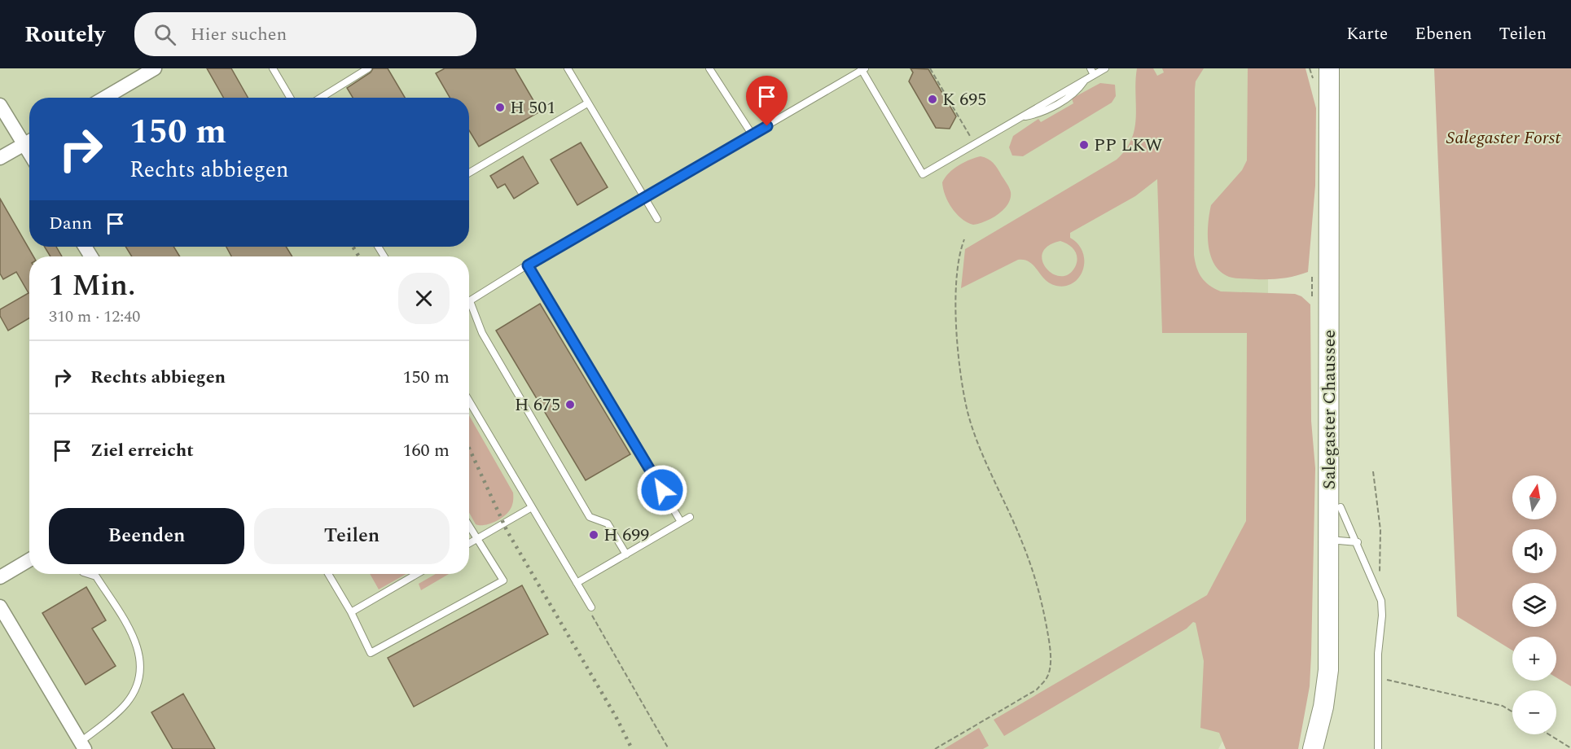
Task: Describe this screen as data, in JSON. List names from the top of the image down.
{
  "streets": {
    "main road": ["Salegaster Chaussee"]
  },
  "parks": ["Salegaster Forst"],
  "places": [
    "K 695",
    "H 501",
    "PP LKW",
    "H 675",
    "H 699"
  ],
  "north": "top",
  "page": {
    "header": "Routely",
    "search": "Hier suchen",
    "nav": ["Karte", "Ebenen", "Teilen"],
    "turn": ["150 m", "Rechts abbiegen"],
    "then": "Dann",
    "heading": ["1 Min.", "310 m · 12:40"],
    "list": [
      {
        "name": "Rechts abbiegen",
        "value": "150 m"
      },
      {
        "name": "Ziel erreicht",
        "value": "160 m"
      }
    ],
    "map_buttons": ["+", "−"],
    "buttons": ["Beenden", "Teilen"]
  }
}
